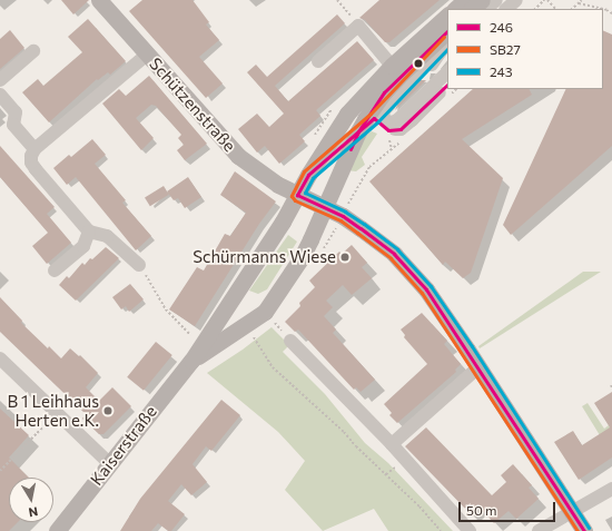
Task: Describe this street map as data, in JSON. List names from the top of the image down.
{
  "streets": {
    "main road": ["Schützenstraße", "Kaiserstraße"]
  },
  "crossings": [
    ["Schützenstraße", "Kaiserstraße"]
  ],
  "places": ["Schürmanns Wiese", "B 1 Leihhaus Herten e.K."],
  "lines": ["transit line 246", "transit line SB27", "transit line 243"],
  "legend": ["246", "SB27", "243"],
  "scale_bar": "50 m",
  "north": "bottom"
}
